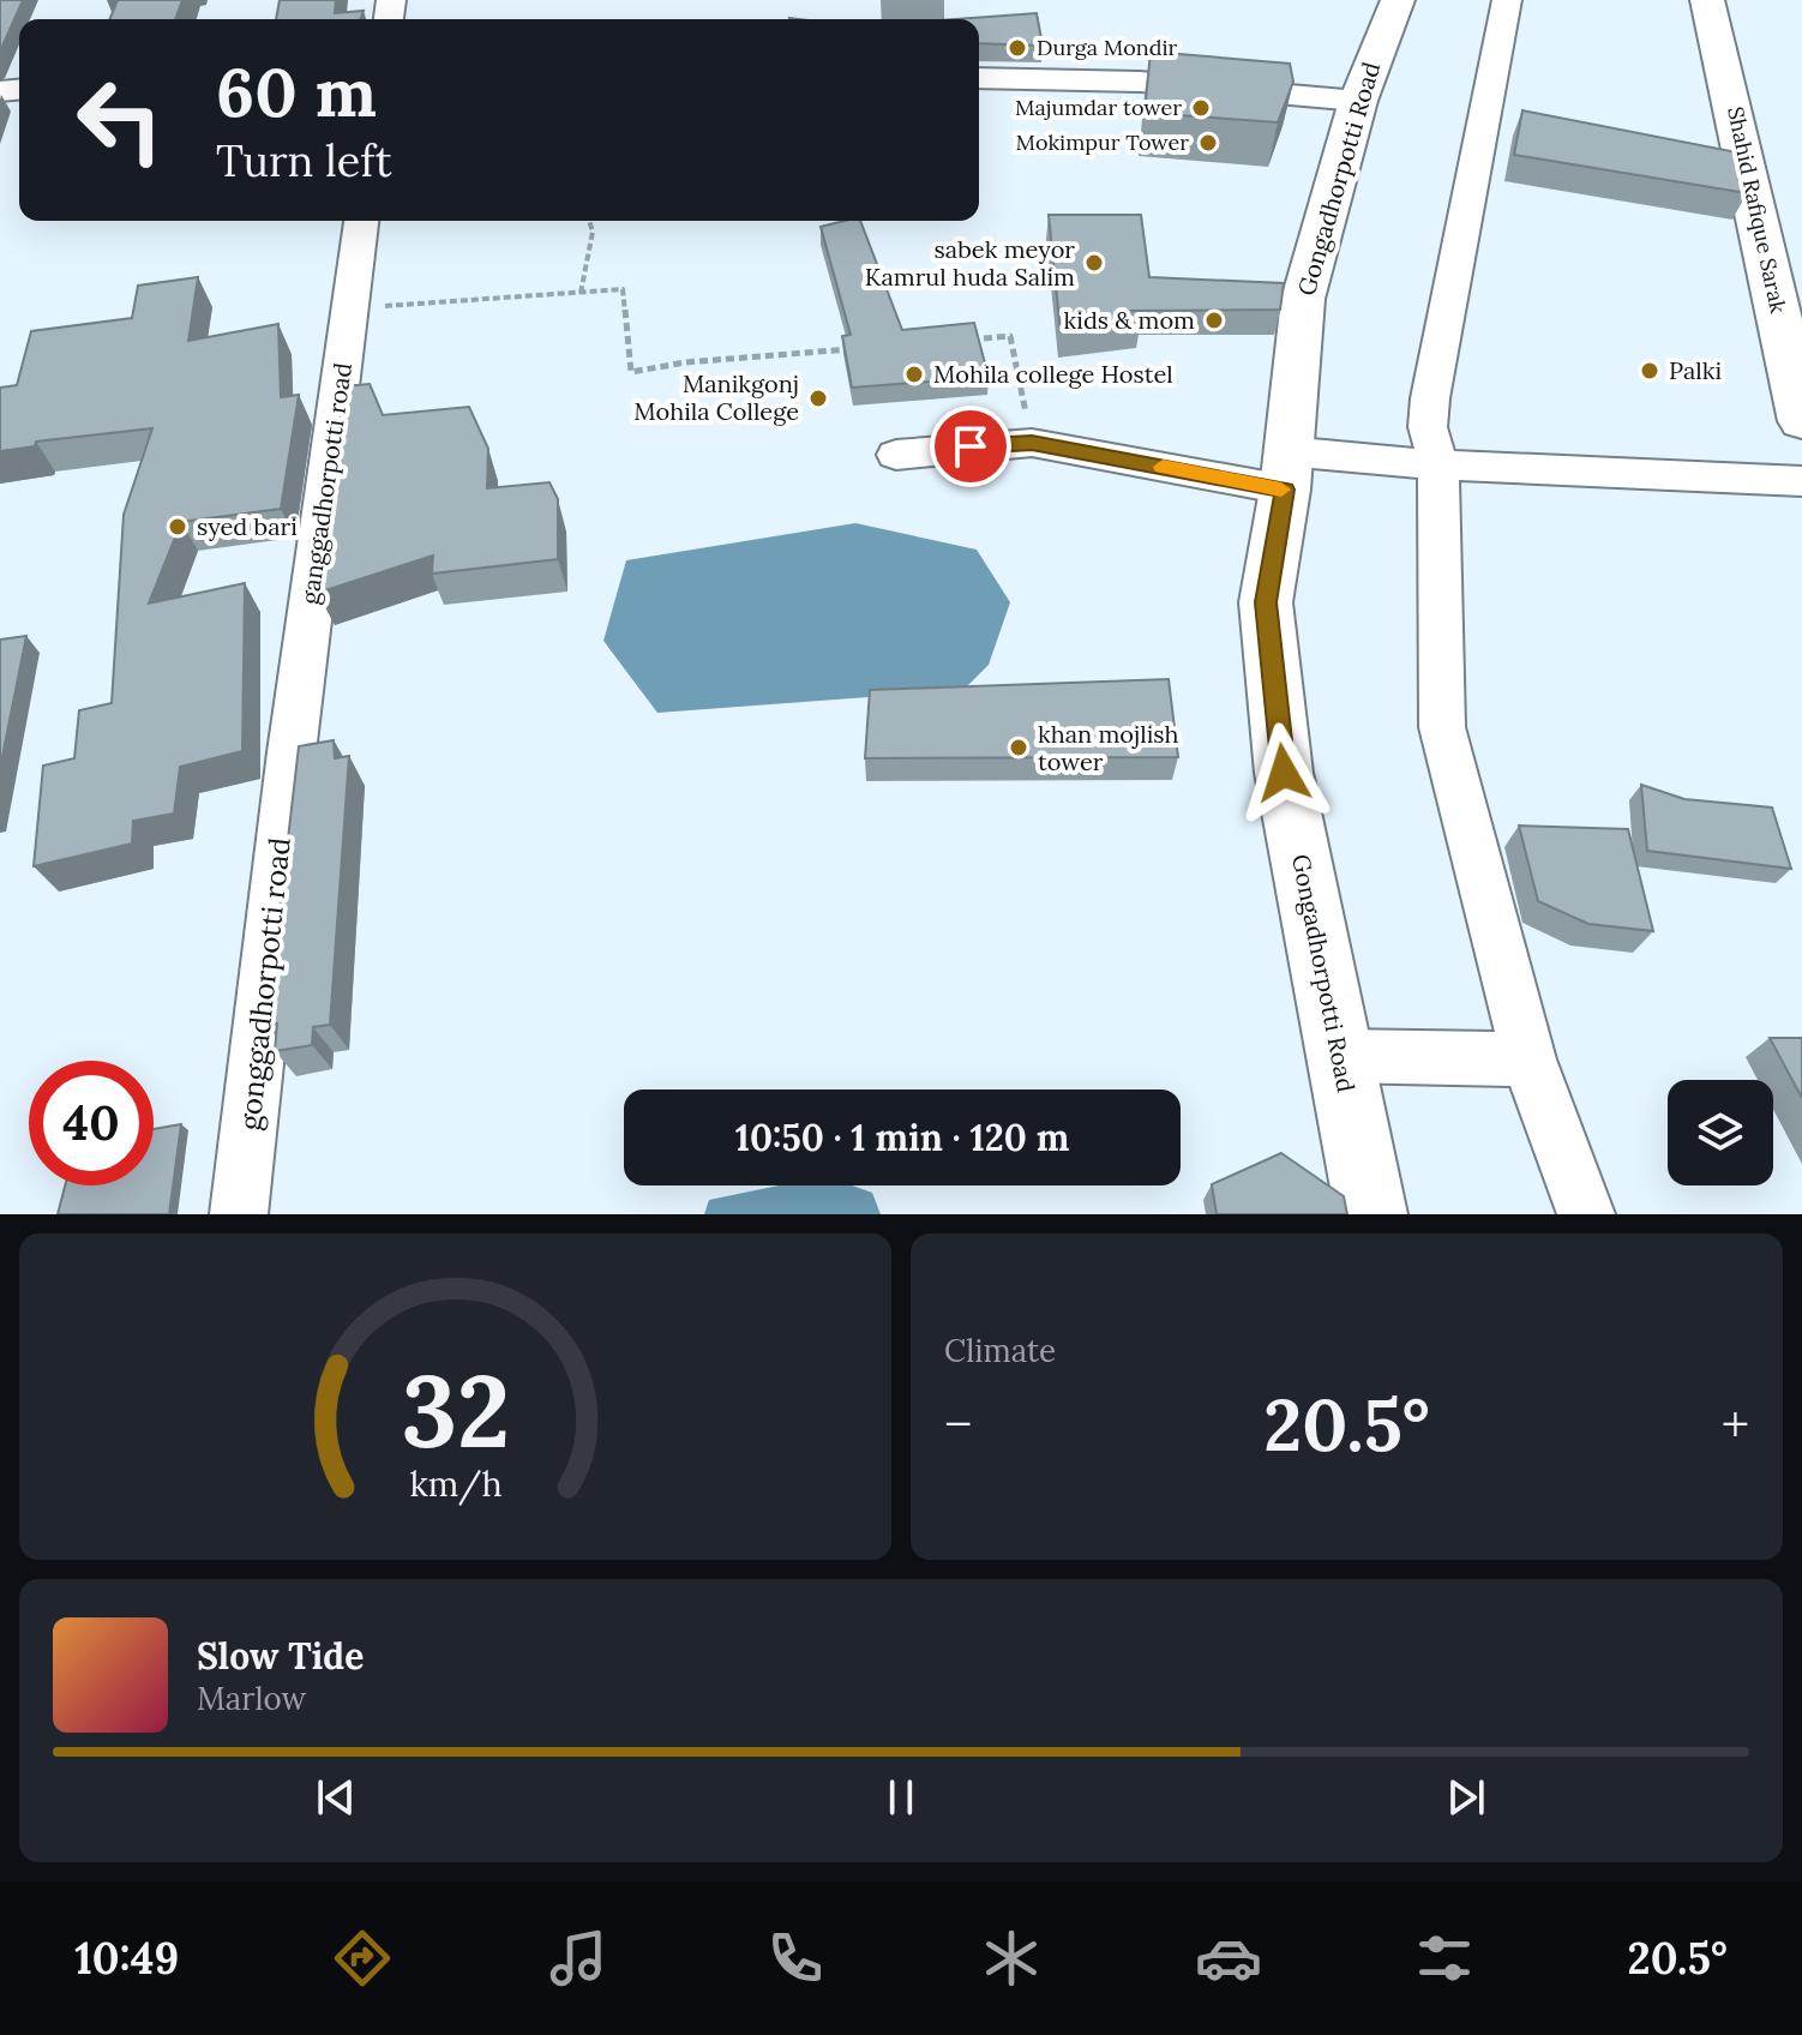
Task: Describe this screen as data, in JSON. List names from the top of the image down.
{
  "streets": {
    "street": [
      "Gongadhorpotti Road",
      "Shahid Rafique Sarak",
      "ganggadhorpotti road",
      "gonggadhorpotti road"
    ]
  },
  "crossings": [
    ["ganggadhorpotti road", "gonggadhorpotti road"]
  ],
  "places": [
    "Durga Mondir",
    "Majumdar tower",
    "Mokimpur Tower",
    "sabek meyor Kamrul huda Salim",
    "kids & mom",
    "Palki",
    "Mohila college Hostel",
    "Manikgonj Mohila College",
    "syed bari",
    "khan mojlish tower"
  ],
  "page": {
    "turn": ["60 m", "Turn left"],
    "limit": "40",
    "trip": "10:50 · 1 min · 120 m",
    "tile": "Climate",
    "heat": ["−", "20.5°", "+"],
    "song": ["Slow Tide", "Marlow"],
    "tabs": ["10:49", "20.5°"],
    "gauge": ["32", "km/h"]
  }
}
